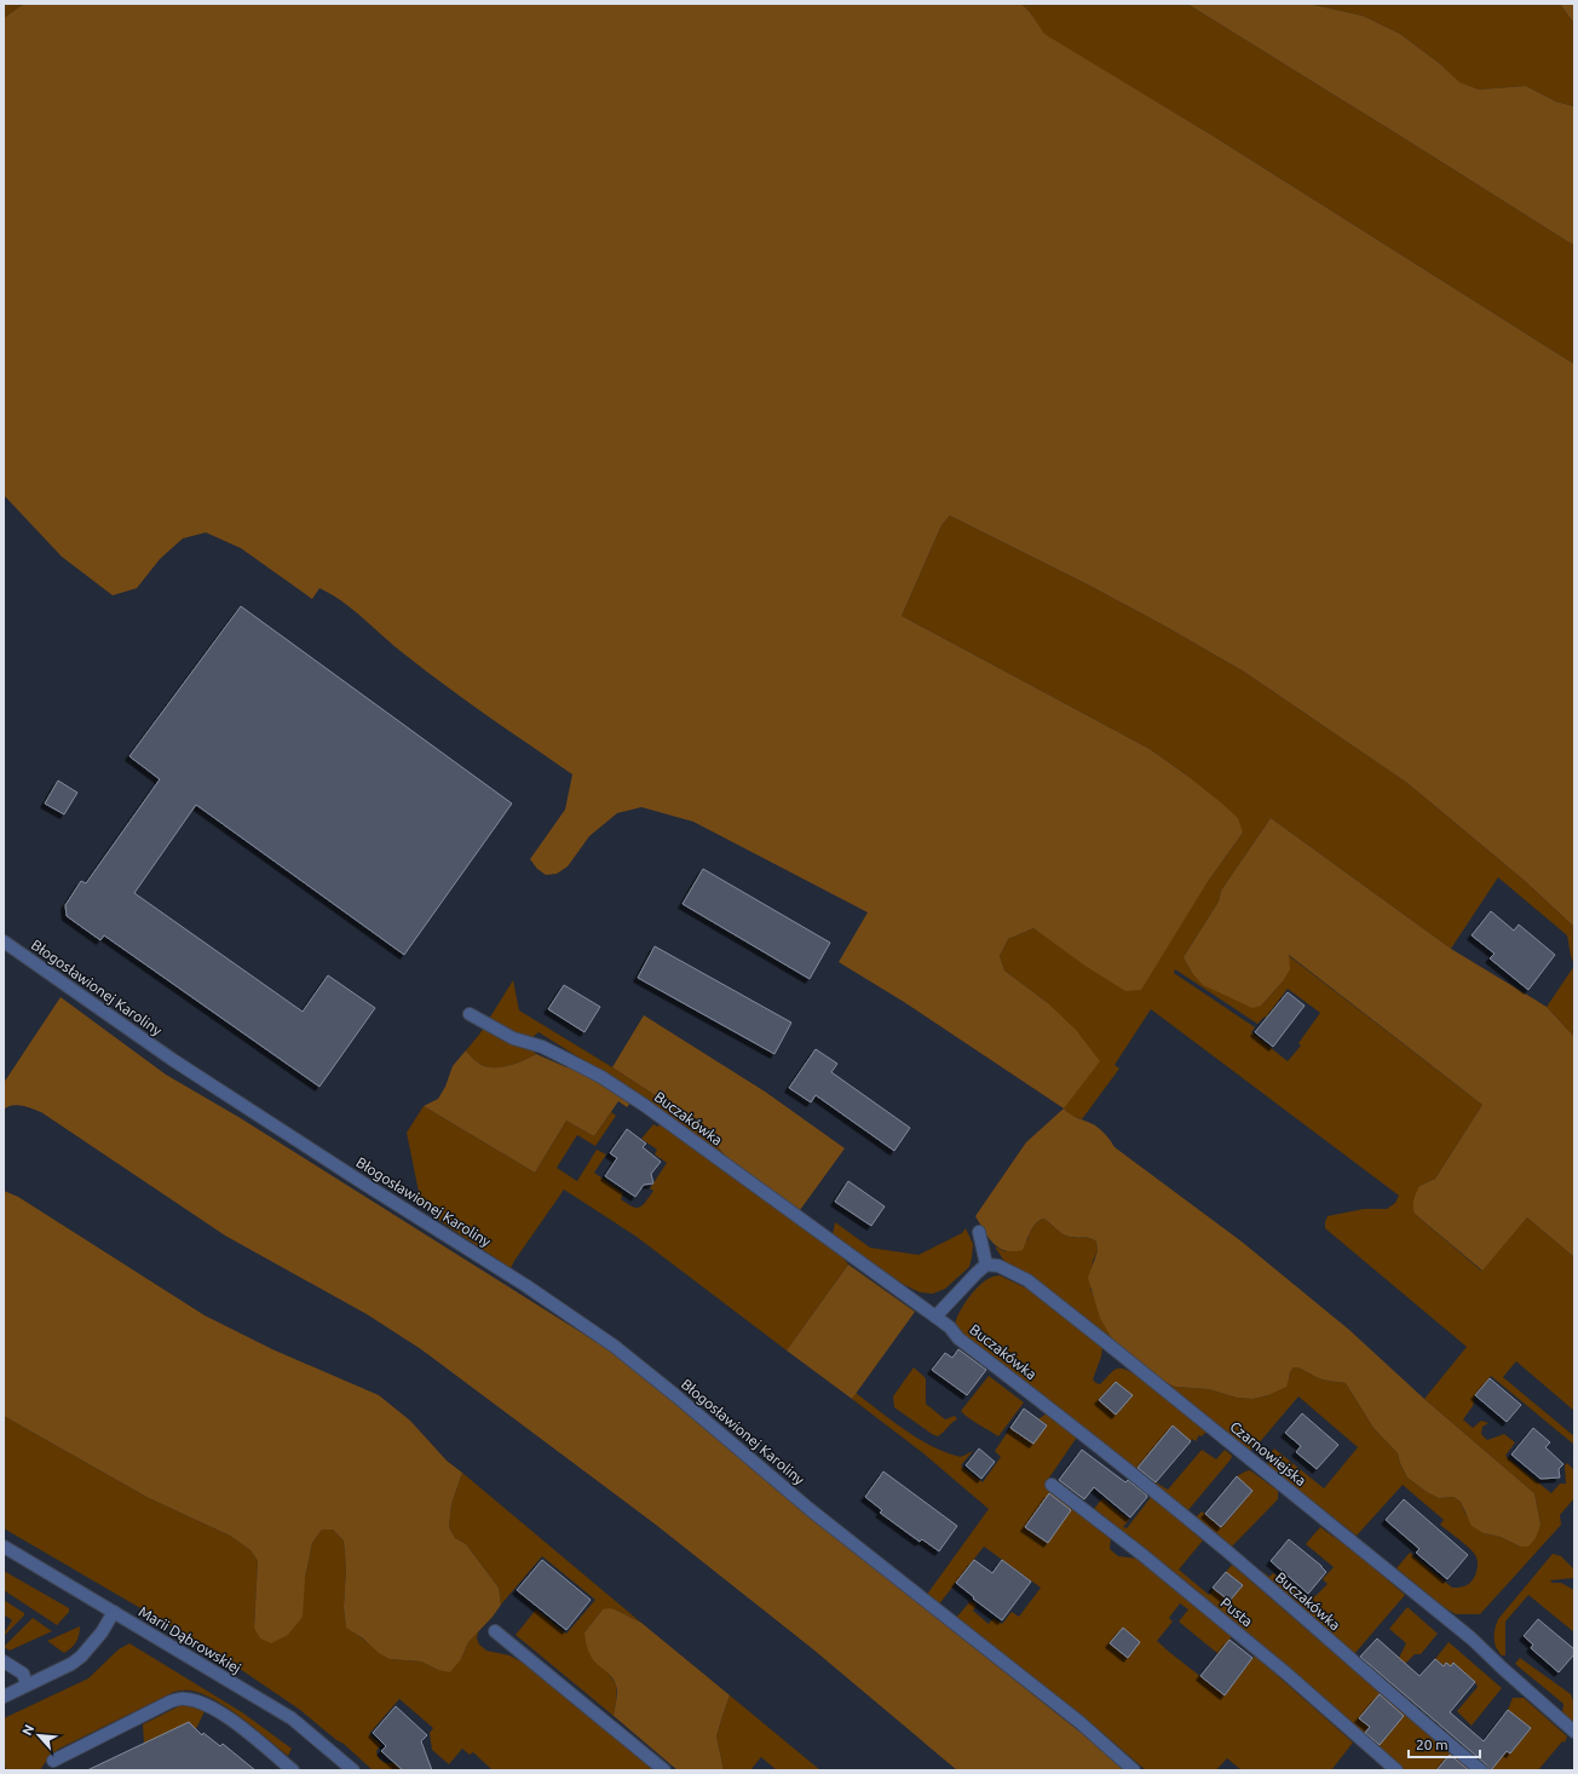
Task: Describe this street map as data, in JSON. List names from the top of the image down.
{
  "streets": {
    "street": [
      "Błogosławionej Karoliny",
      "Buczakówka",
      "Czarnowiejska",
      "Pusta",
      "Marii Dąbrowskiej"
    ]
  },
  "scale_bar": "20 m",
  "north": "top left"
}
